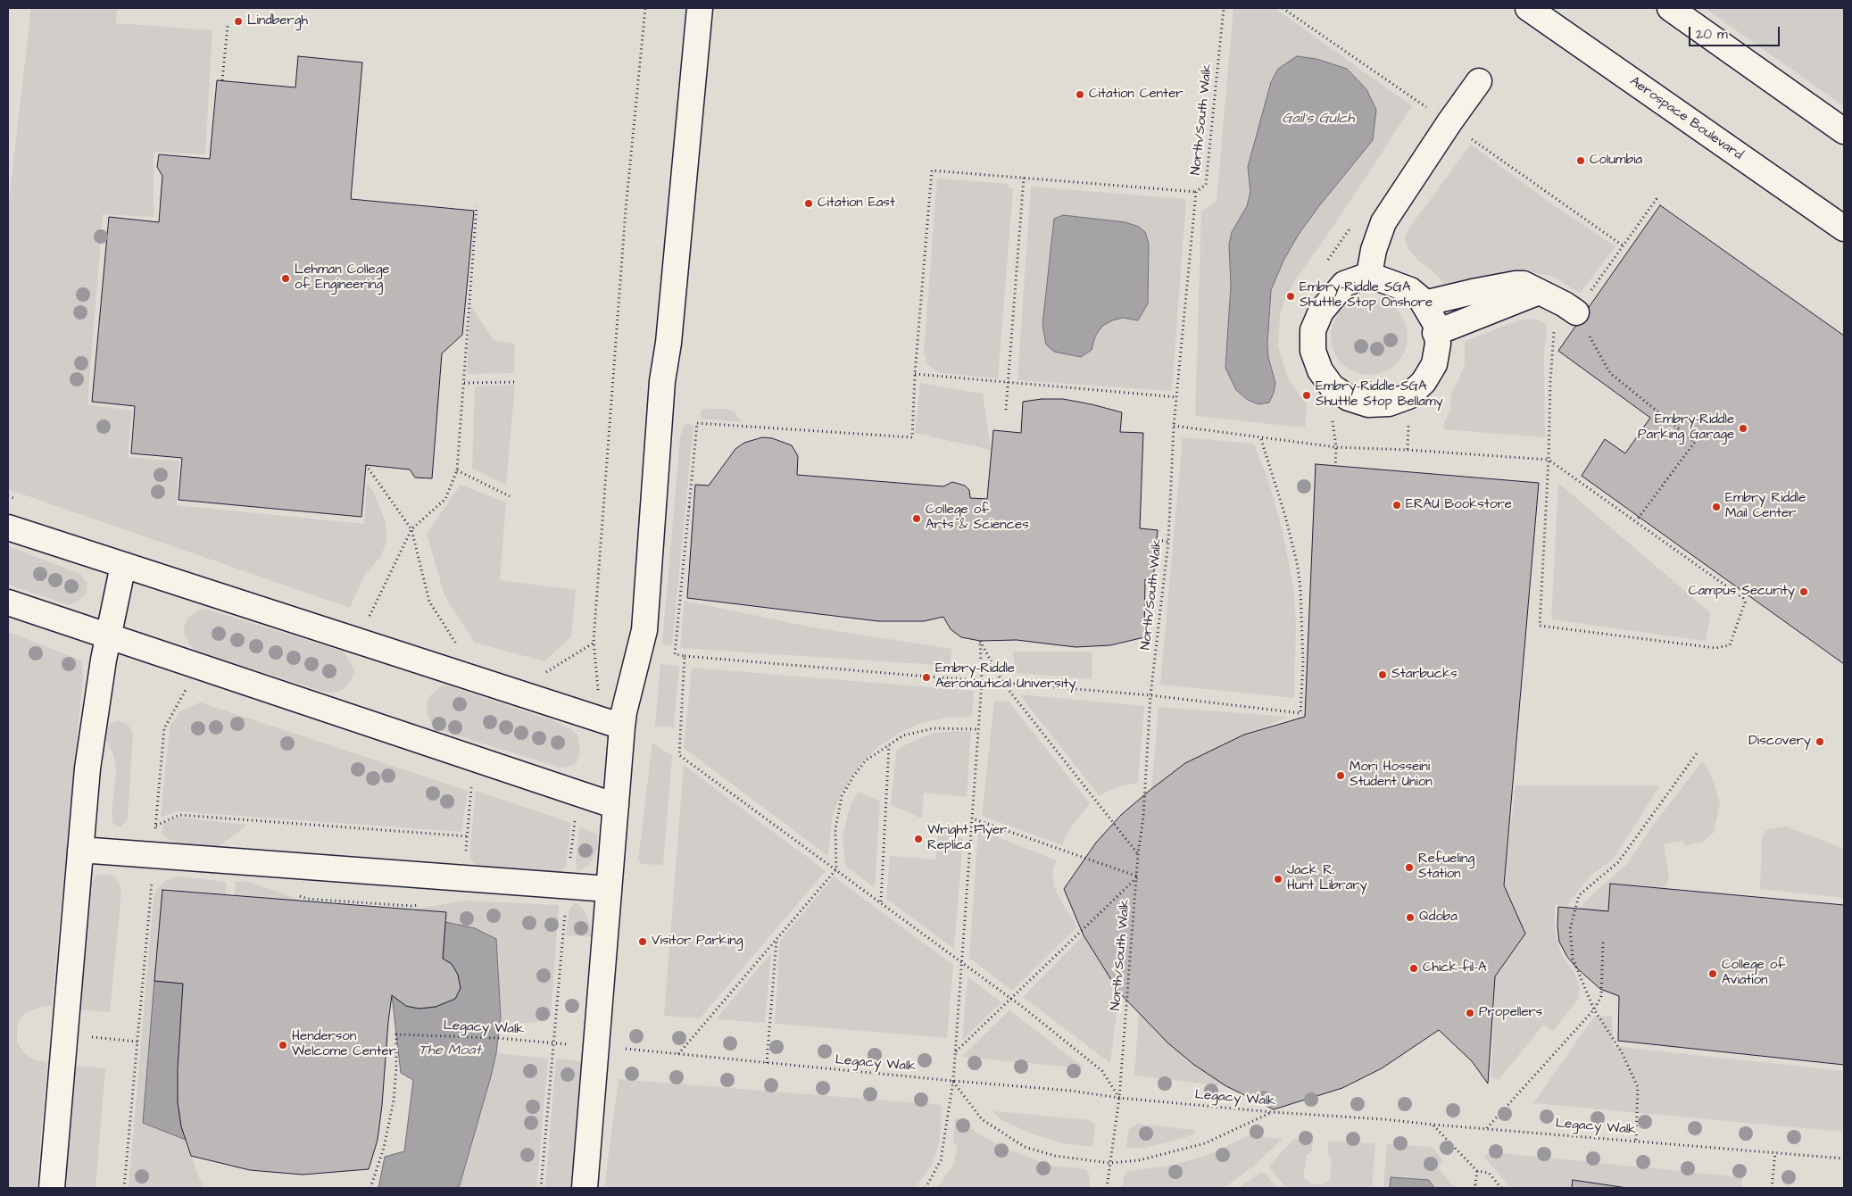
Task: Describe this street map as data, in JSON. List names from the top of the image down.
{
  "streets": {
    "street": ["Aerospace Boulevard"],
    "path": ["North/South Walk", "Legacy Walk"]
  },
  "crossings": [
    ["North/South Walk", "Legacy Walk"]
  ],
  "water": ["Gail's Gulch", "The Moat"],
  "places": [
    "Lindbergh",
    "Citation Center",
    "Columbia",
    "Citation East",
    "Lehman College of Engineering",
    "Embry-Riddle SGA Shuttle Stop Onshore",
    "Embry-Riddle SGA Shuttle Stop Bellamy",
    "Embry-Riddle Parking Garage",
    "ERAU Bookstore",
    "Embry Riddle Mail Center",
    "College of Arts & Sciences",
    "Campus Security",
    "Starbucks",
    "Embry-Riddle Aeronautical University",
    "Discovery",
    "Mori Hosseini Student Union",
    "Wright Flyer Replica",
    "Refueling Station",
    "Jack R. Hunt Library",
    "Qdoba",
    "Visitor Parking",
    "Chick-fil-A",
    "College of Aviation",
    "Propellers",
    "Henderson Welcome Center"
  ],
  "scale_bar": "20 m"
}
